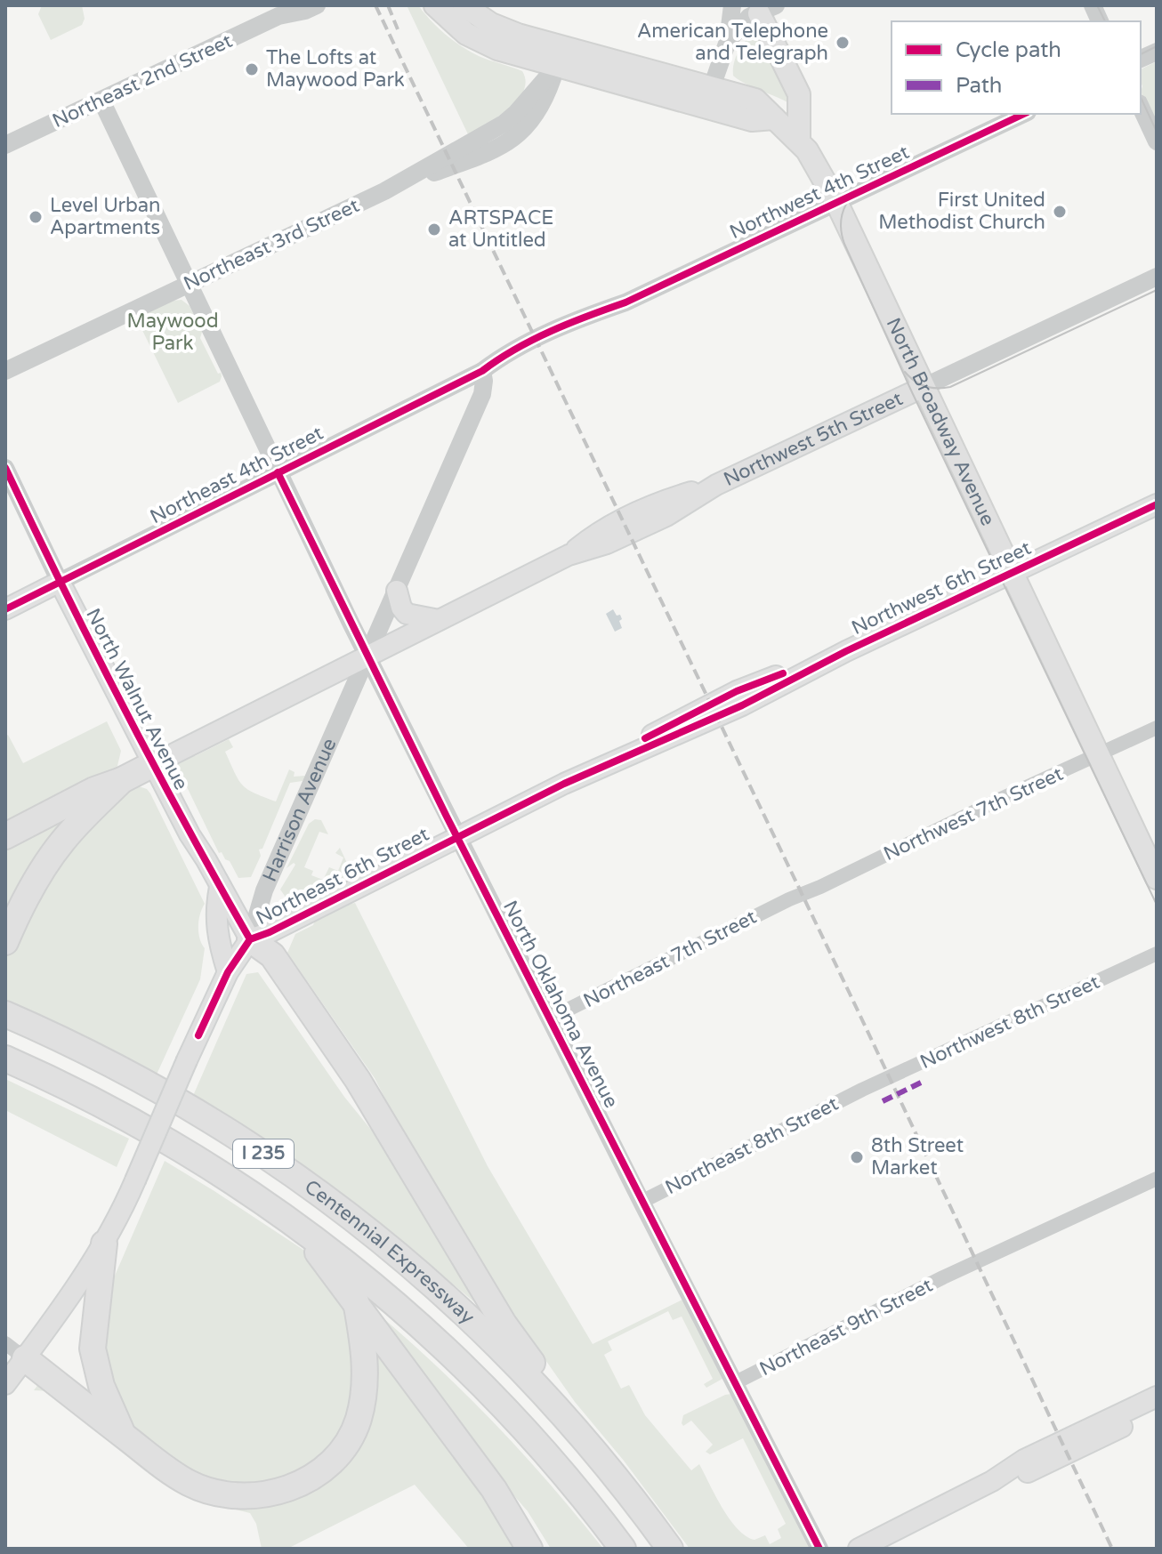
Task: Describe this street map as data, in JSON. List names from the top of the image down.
{
  "streets": {
    "highway": ["I 235", "Centennial Expressway"],
    "main road": [
      "North Broadway Avenue",
      "Northwest 5th Street",
      "Northeast 4th Street",
      "Northwest 6th Street",
      "North Walnut Avenue",
      "Harrison Avenue",
      "Northeast 6th Street"
    ],
    "street": [
      "Northeast 2nd Street",
      "Northwest 4th Street",
      "Northeast 3rd Street",
      "Northwest 7th Street",
      "Northeast 7th Street",
      "North Oklahoma Avenue",
      "Northwest 8th Street",
      "Northeast 8th Street",
      "Northeast 9th Street"
    ]
  },
  "crossings": [
    ["Northeast 2nd Street", "North Oklahoma Avenue"],
    ["Northwest 4th Street", "North Broadway Avenue"],
    ["Northwest 4th Street", "Northeast 4th Street"],
    ["Northwest 4th Street", "Harrison Avenue"],
    ["Northeast 3rd Street", "North Broadway Avenue"],
    ["Northeast 3rd Street", "North Oklahoma Avenue"],
    ["North Broadway Avenue", "Northwest 5th Street"],
    ["North Broadway Avenue", "Northwest 6th Street"],
    ["North Broadway Avenue", "Northwest 7th Street"],
    ["Northeast 4th Street", "North Walnut Avenue"],
    ["Northeast 4th Street", "Harrison Avenue"],
    ["Northeast 4th Street", "North Oklahoma Avenue"],
    ["Northwest 6th Street", "Northeast 6th Street"],
    ["North Walnut Avenue", "Harrison Avenue"],
    ["North Walnut Avenue", "Northeast 6th Street"],
    ["Harrison Avenue", "Northeast 6th Street"],
    ["Harrison Avenue", "North Oklahoma Avenue"],
    ["Northwest 7th Street", "Northeast 7th Street"],
    ["Northeast 6th Street", "North Oklahoma Avenue"],
    ["Northeast 7th Street", "North Oklahoma Avenue"],
    ["North Oklahoma Avenue", "Northeast 8th Street"],
    ["North Oklahoma Avenue", "Northeast 9th Street"],
    ["Northwest 8th Street", "Northeast 8th Street"]
  ],
  "parks": ["Maywood Park"],
  "places": [
    "American Telephone and Telegraph",
    "The Lofts at Maywood Park",
    "First United Methodist Church",
    "Level Urban Apartments",
    "ARTSPACE at Untitled",
    "8th Street Market"
  ],
  "legend": ["Cycle path", "Path"]
}
